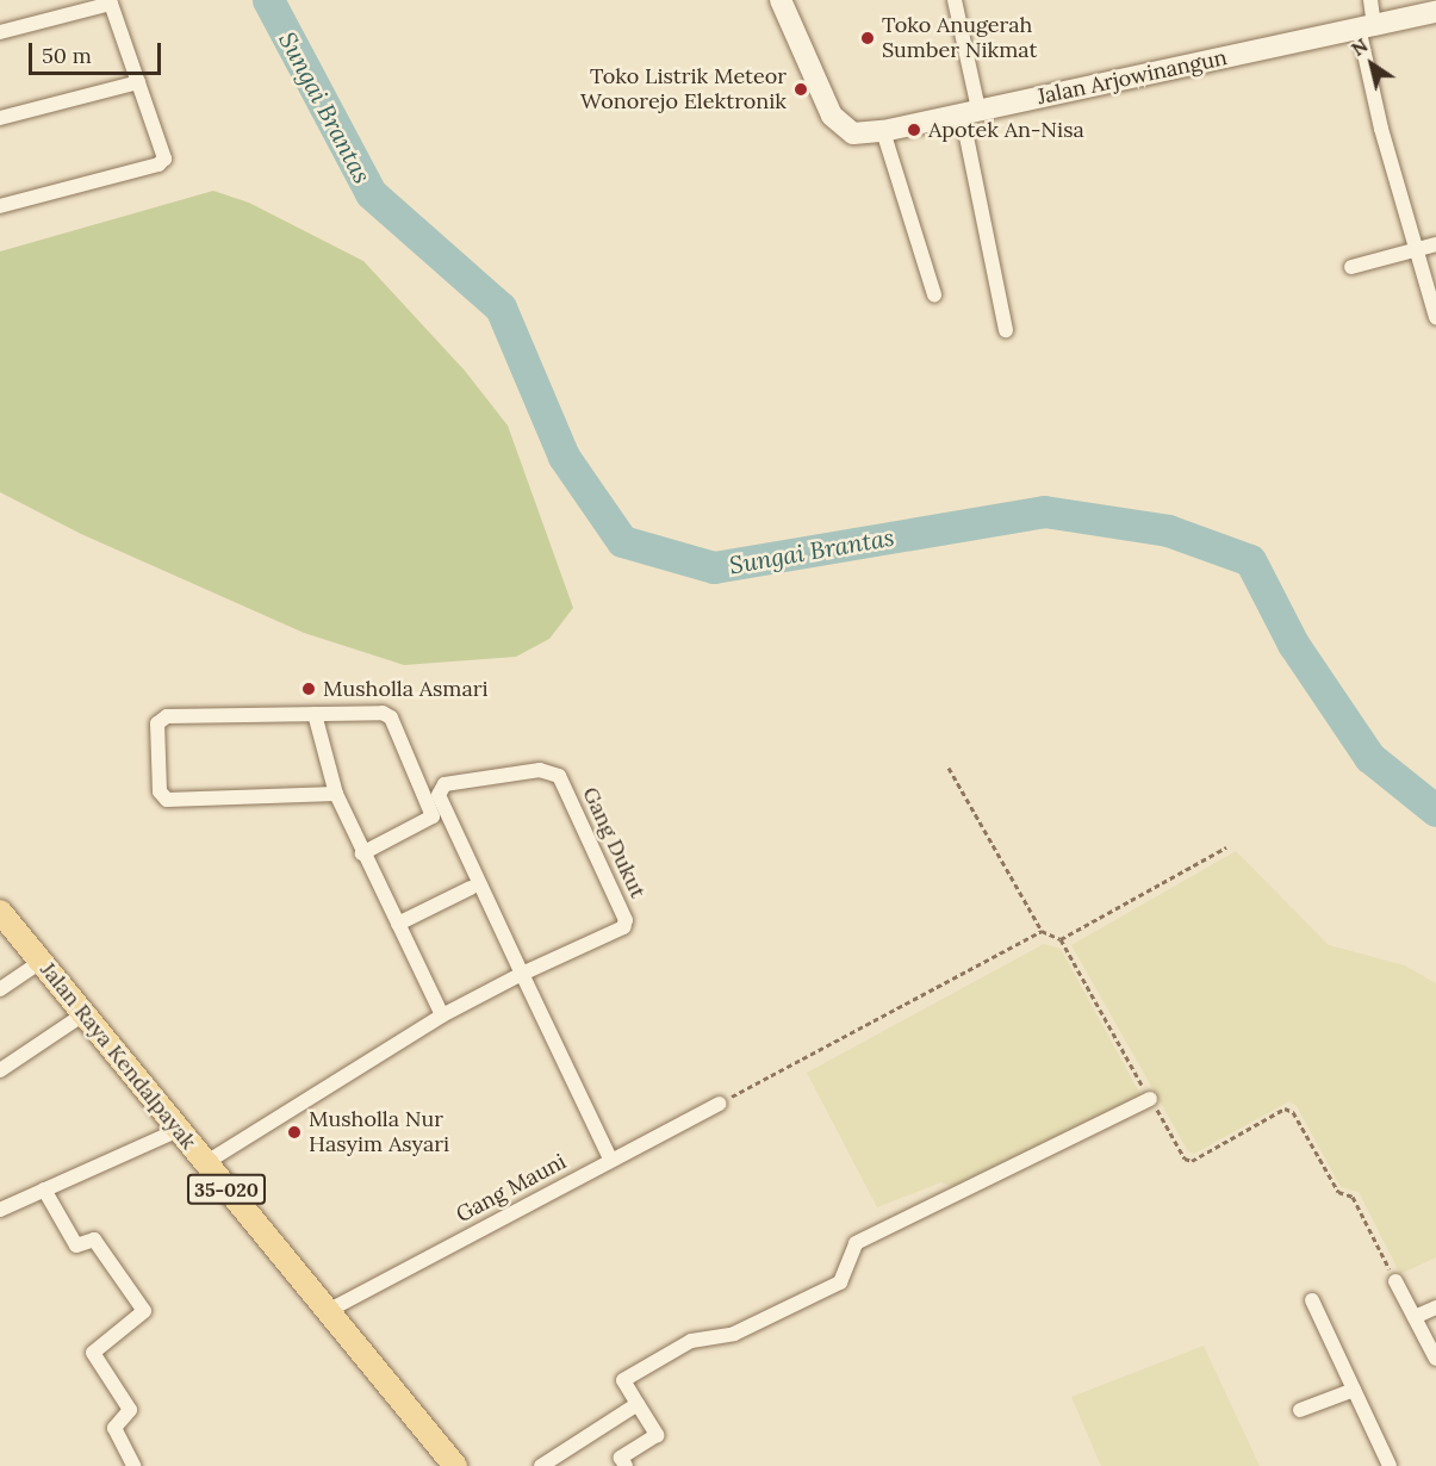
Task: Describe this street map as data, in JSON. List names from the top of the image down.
{
  "streets": {
    "main road": ["Jalan Arjowinangun", "Jalan Raya Kendalpayak", "35-020"],
    "street": ["Gang Dukut", "Gang Mauni"]
  },
  "crossings": [
    ["Jalan Raya Kendalpayak", "Gang Mauni"]
  ],
  "water": ["Sungai Brantas"],
  "places": [
    "Toko Anugerah Sumber Nikmat",
    "Toko Listrik Meteor Wonorejo Elektronik",
    "Apotek An-Nisa",
    "Musholla Asmari",
    "Musholla Nur Hasyim Asyari"
  ],
  "scale_bar": "50 m",
  "north": "top left"
}
